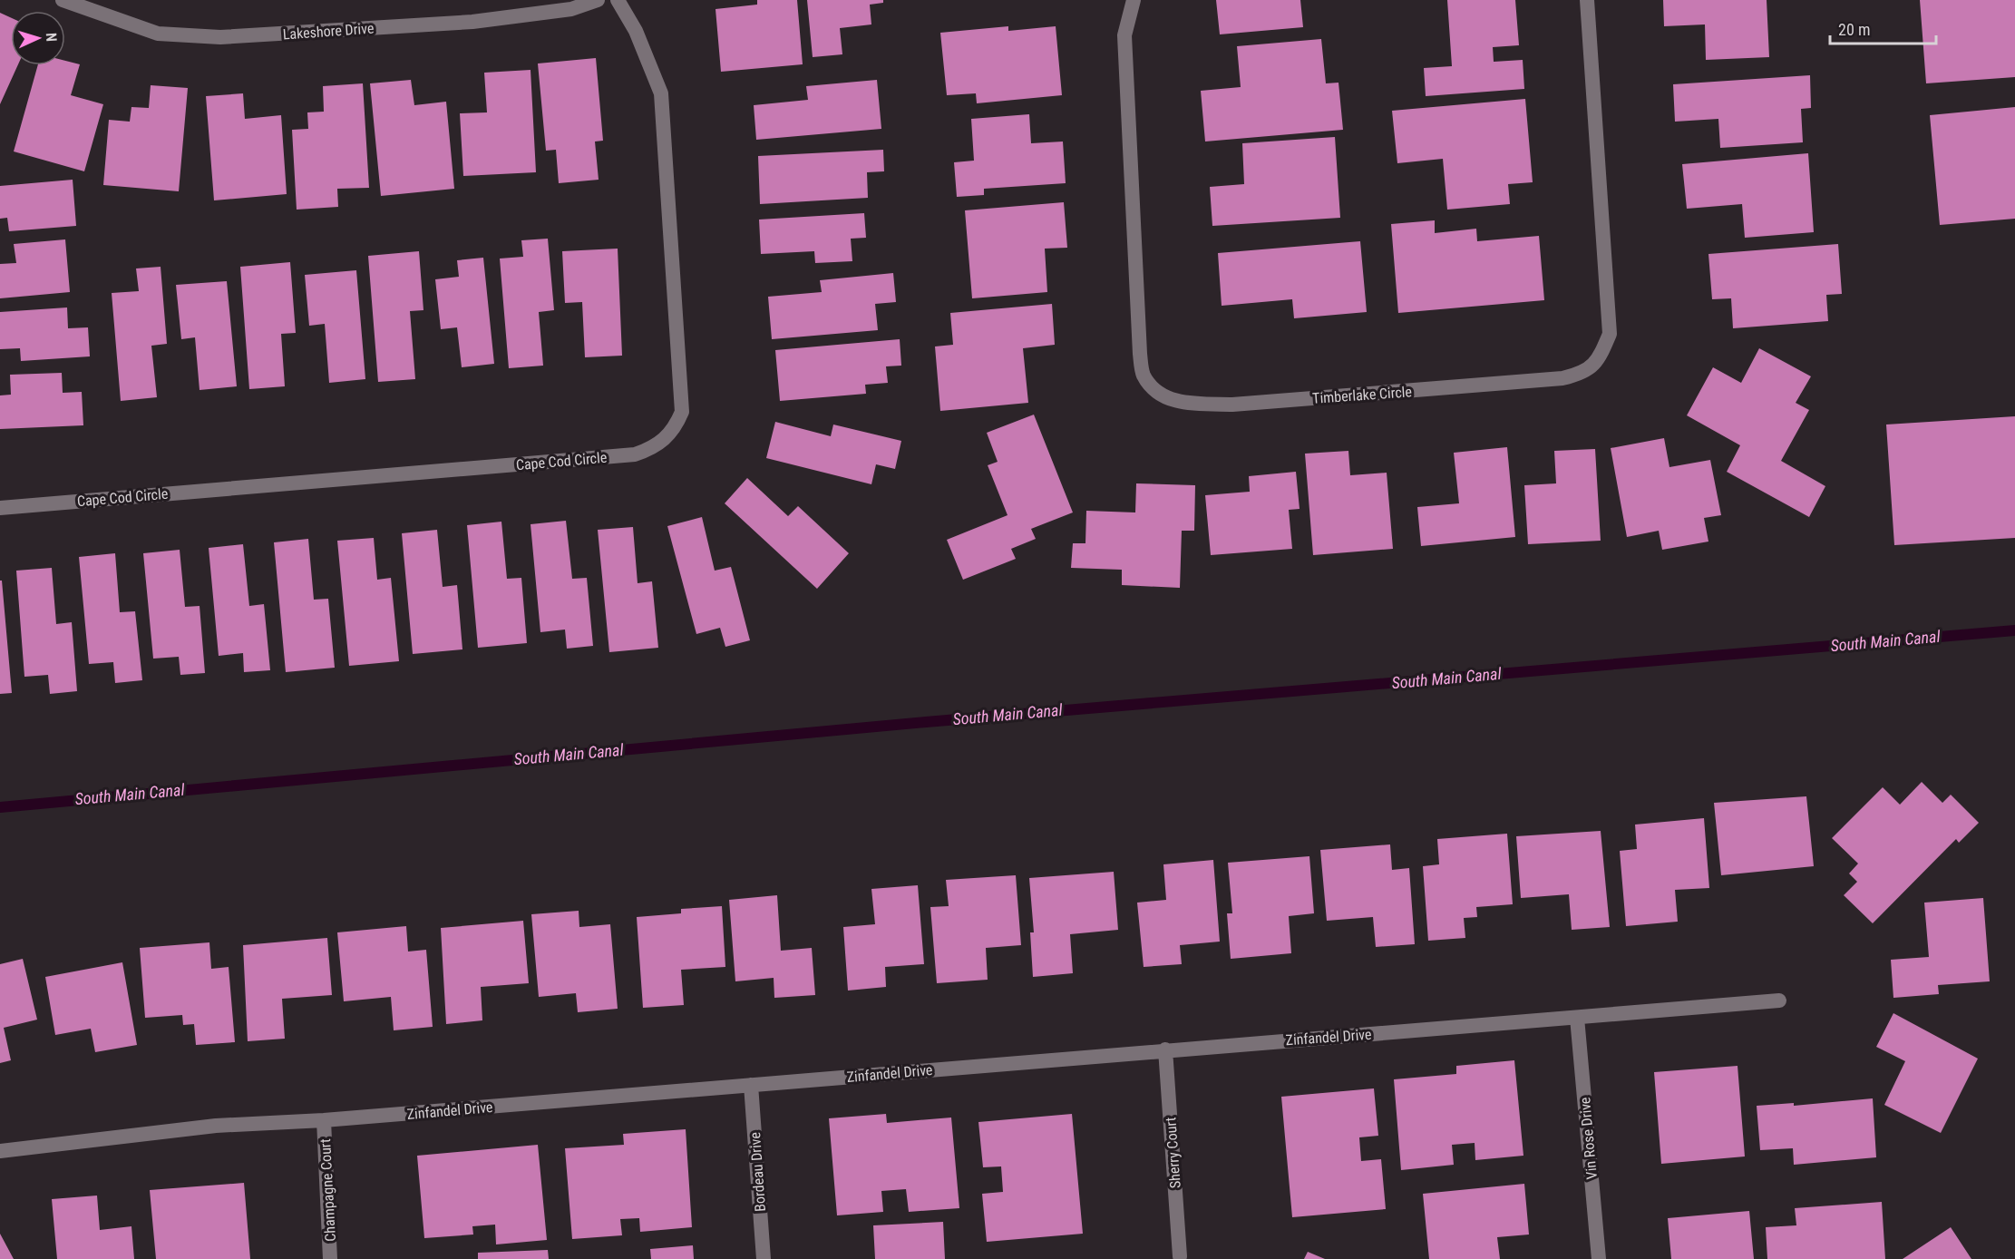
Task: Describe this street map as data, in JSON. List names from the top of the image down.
{
  "streets": {
    "street": [
      "Lakeshore Drive",
      "Timberlake Circle",
      "Cape Cod Circle",
      "Zinfandel Drive",
      "Vin Rose Drive",
      "Sherry Court",
      "Bordeau Drive",
      "Champagne Court"
    ]
  },
  "crossings": [
    ["Zinfandel Drive", "Vin Rose Drive"],
    ["Zinfandel Drive", "Sherry Court"],
    ["Zinfandel Drive", "Bordeau Drive"],
    ["Zinfandel Drive", "Champagne Court"]
  ],
  "water": ["South Main Canal"],
  "scale_bar": "20 m",
  "north": "right"
}
